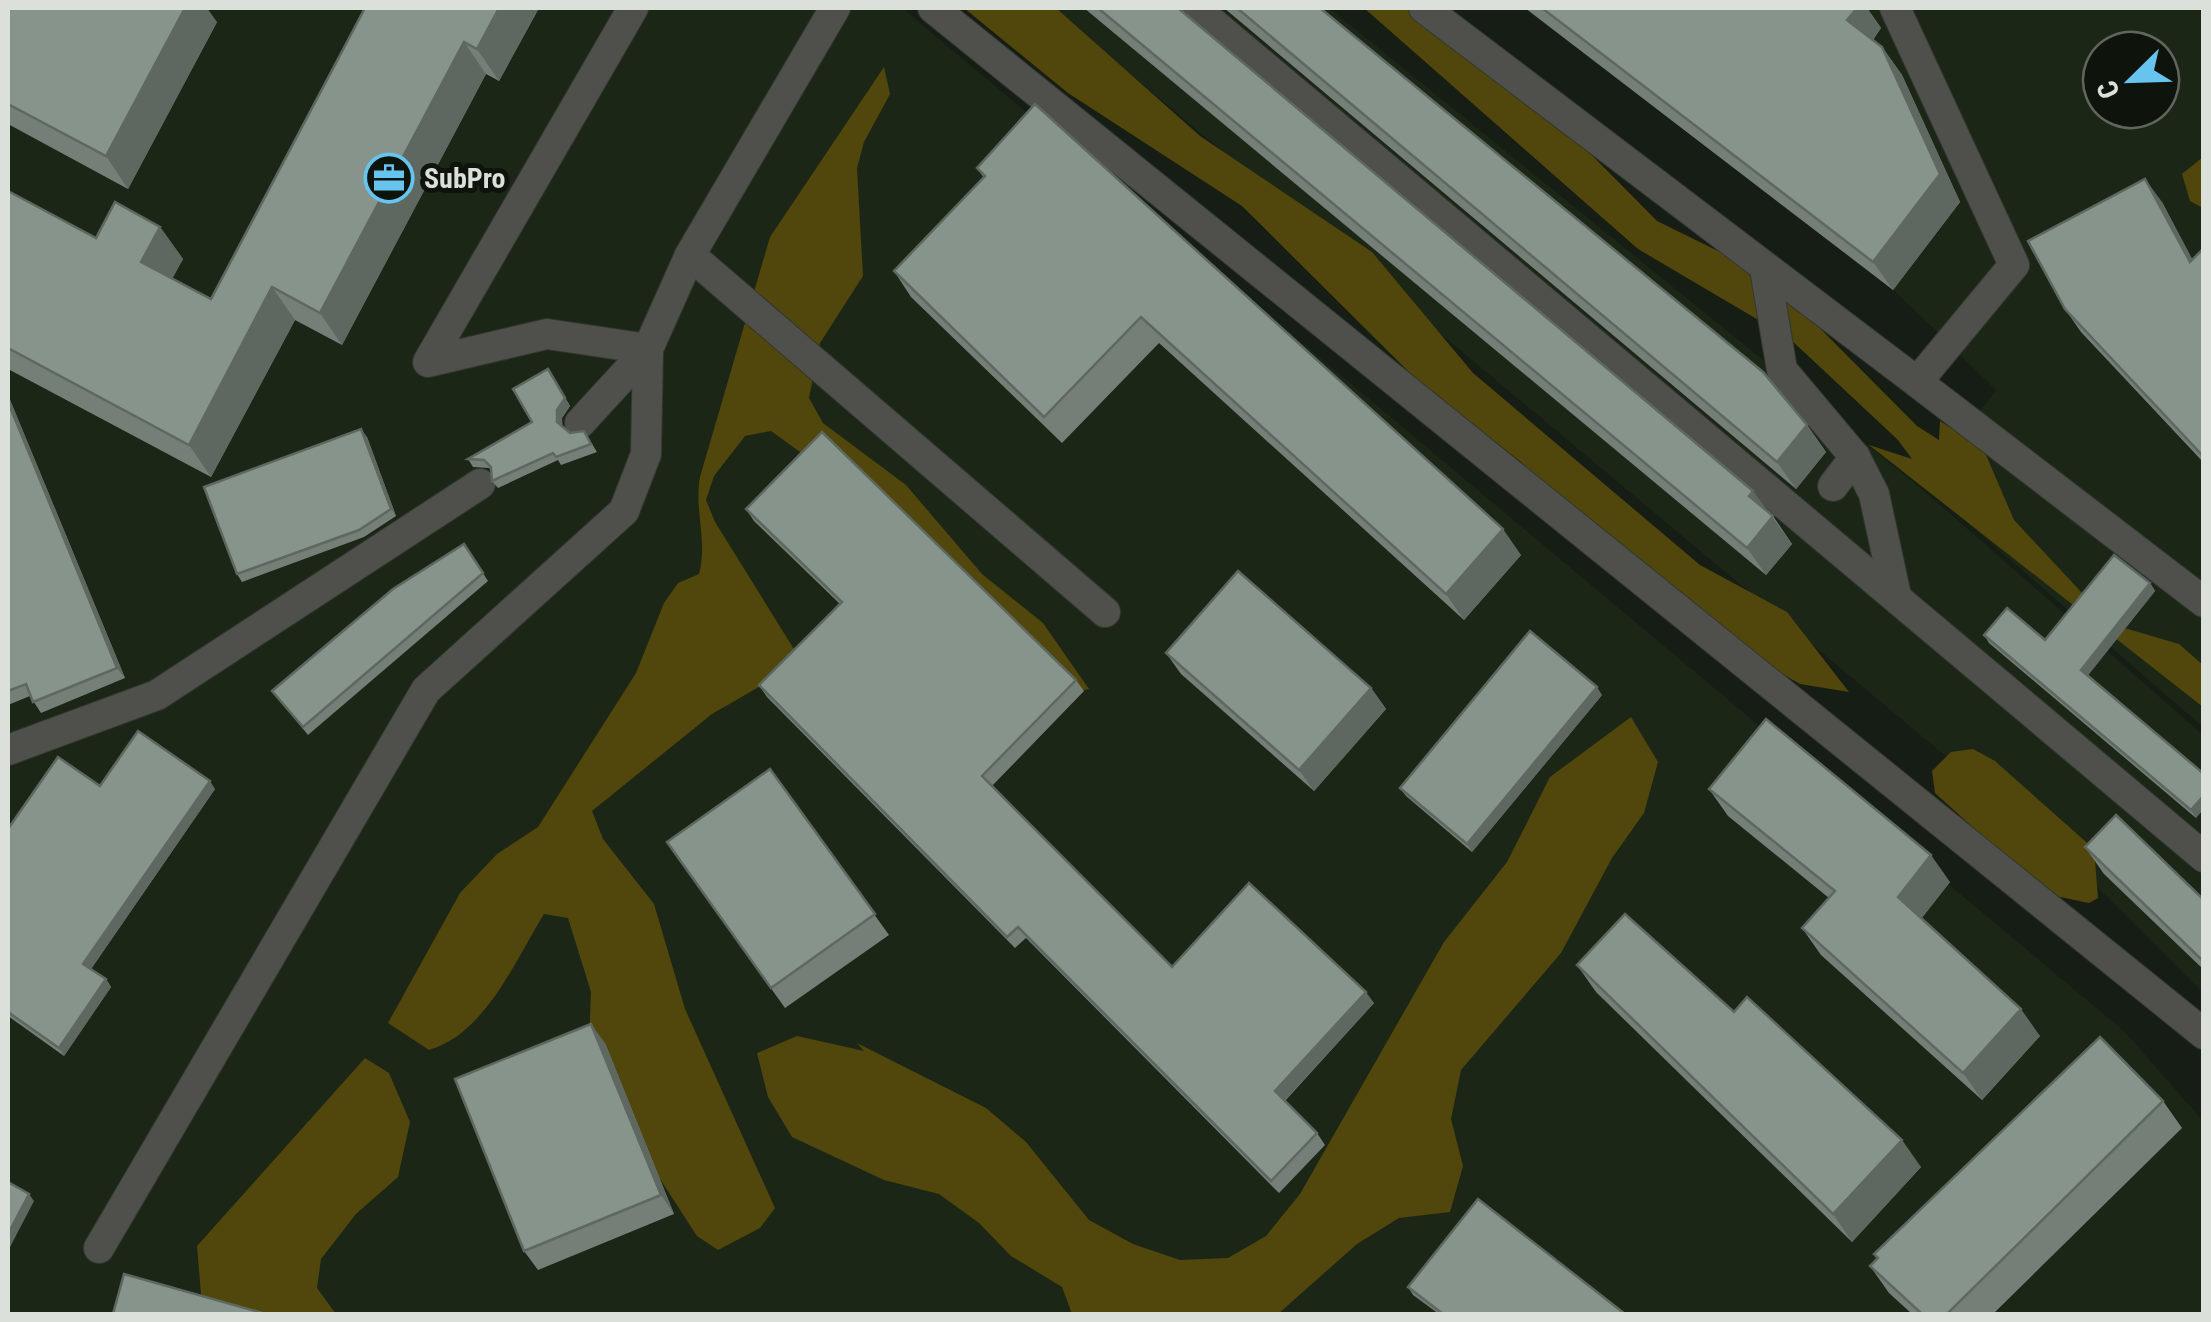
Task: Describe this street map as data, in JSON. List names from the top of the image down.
{
  "places": {
    "office": ["SubPro"]
  },
  "north": "bottom left"
}
